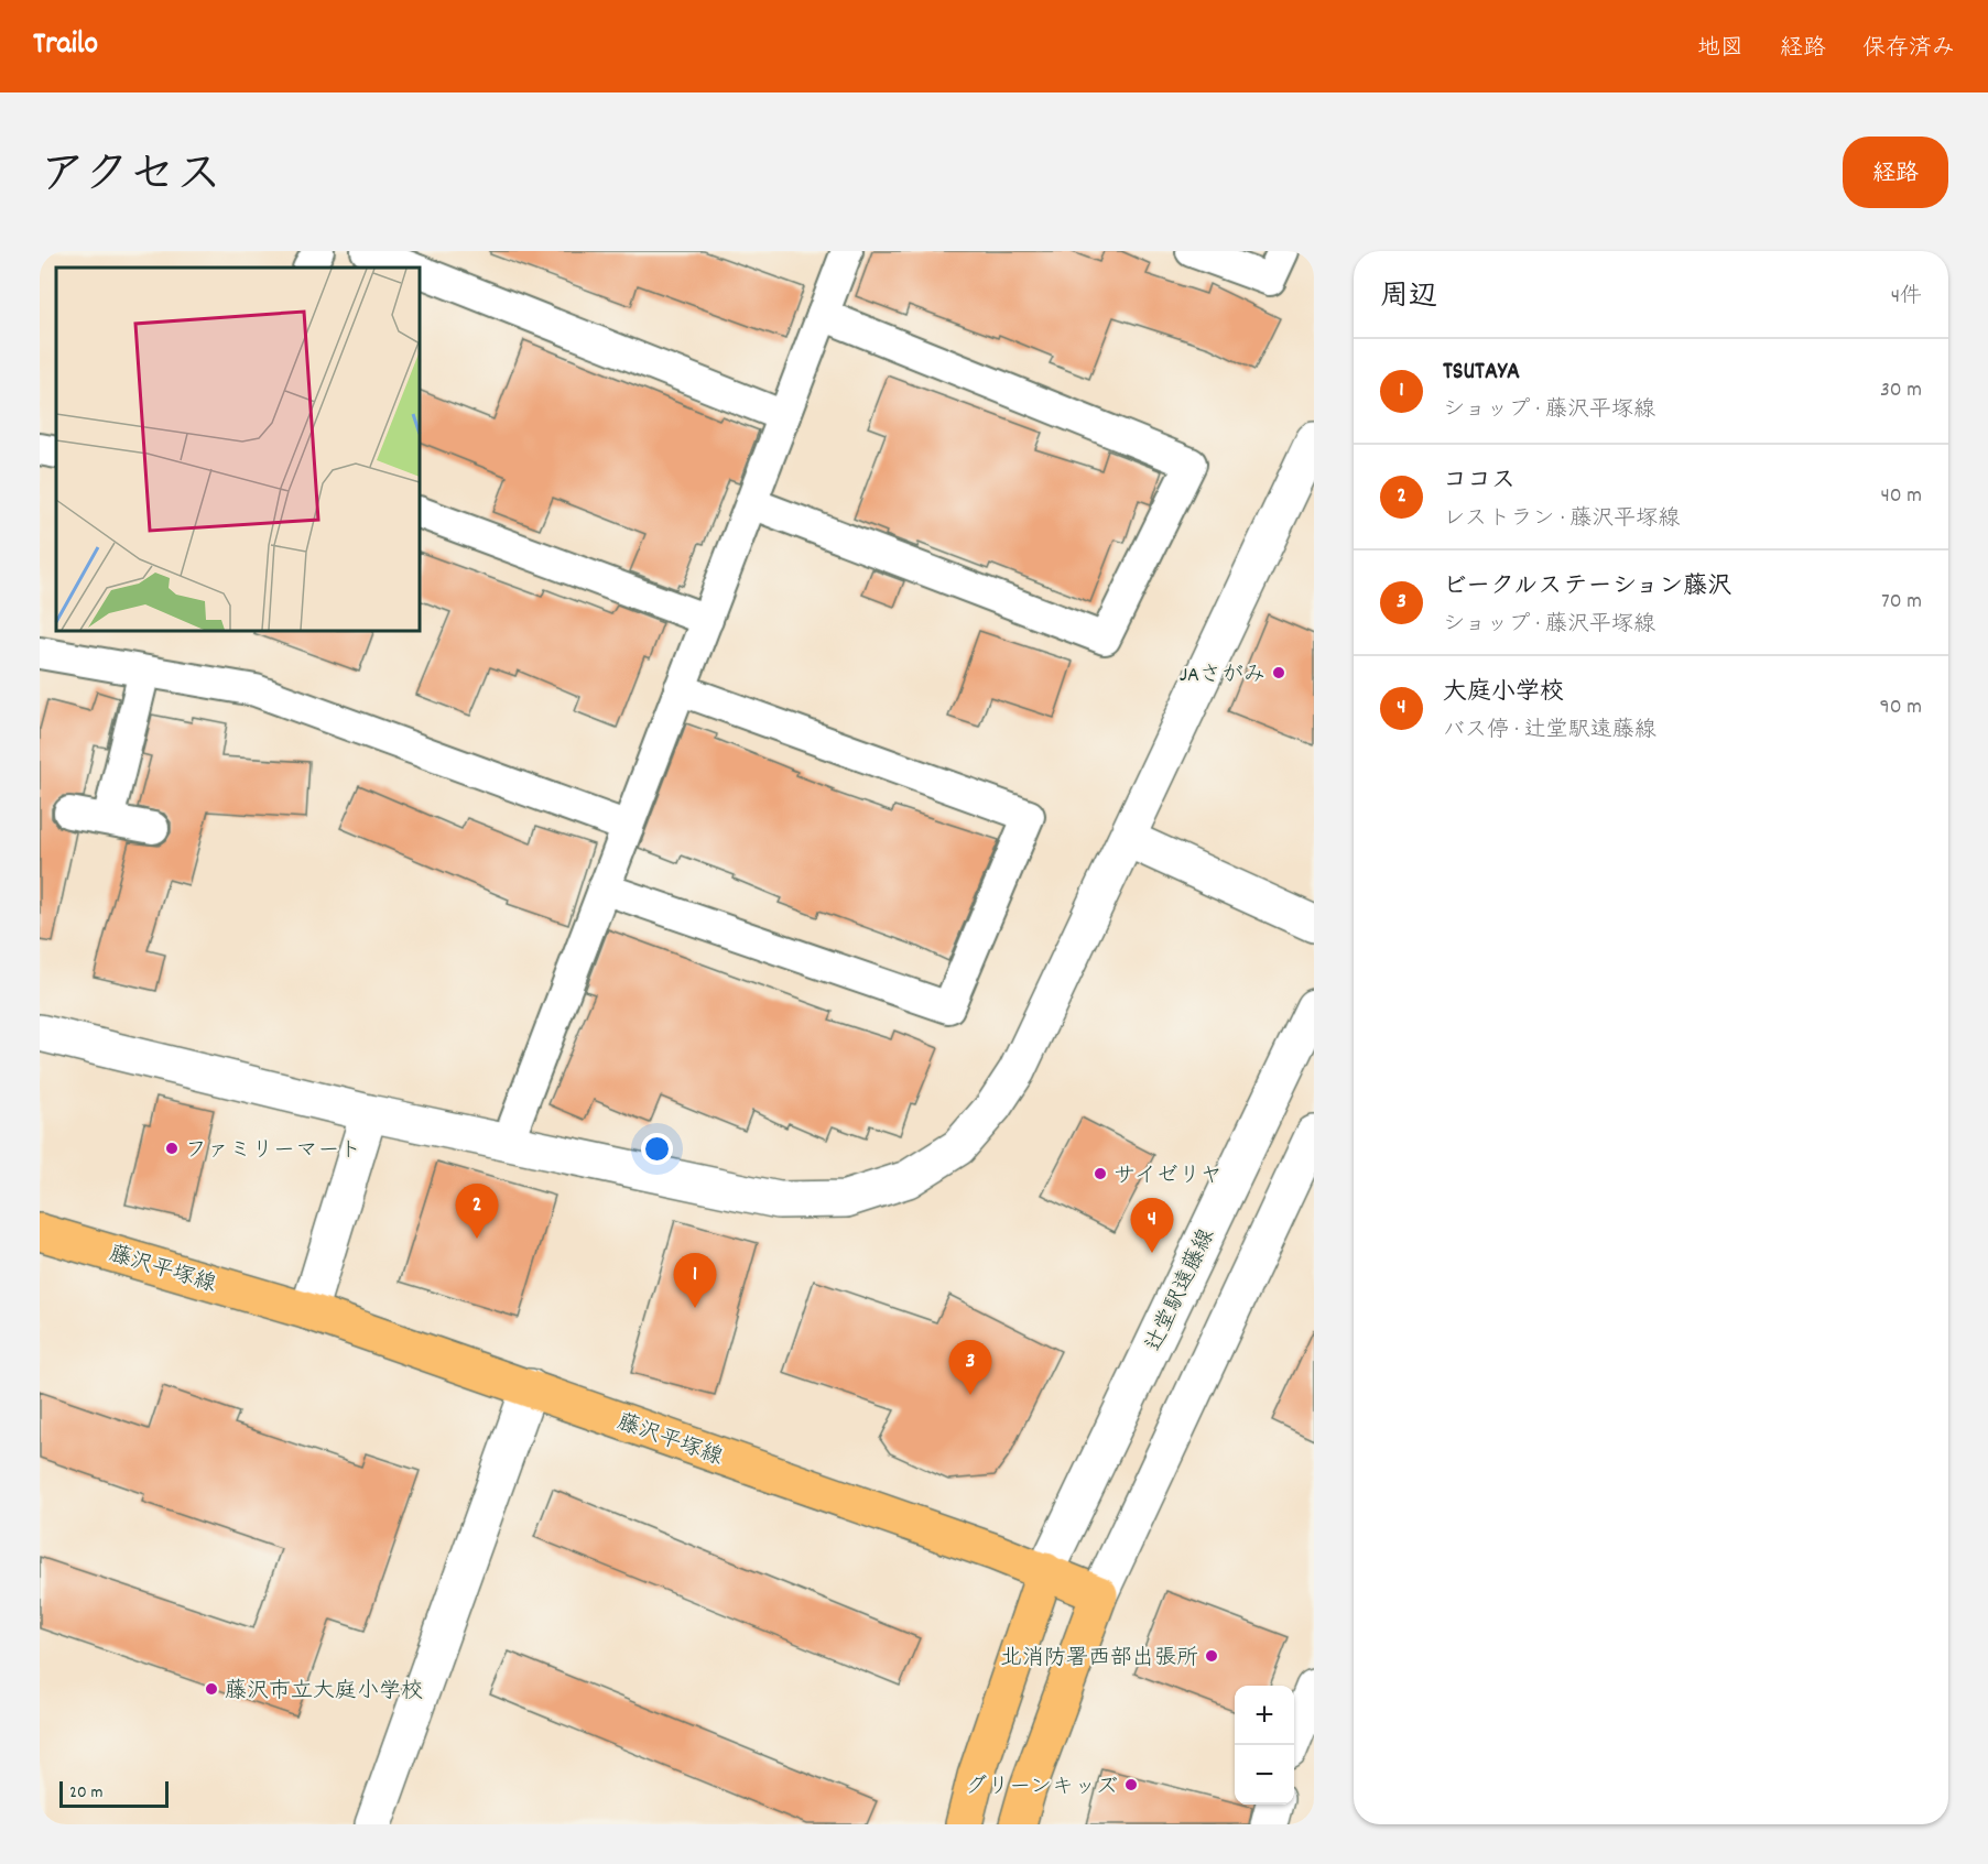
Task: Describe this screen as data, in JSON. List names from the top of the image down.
{
  "streets": {
    "main road": ["藤沢平塚線"],
    "street": ["辻堂駅遠藤線"]
  },
  "crossings": [
    ["藤沢平塚線", "辻堂駅遠藤線"]
  ],
  "places": [
    "JAさがみ",
    "ファミリーマート",
    "サイゼリヤ",
    "北消防署西部出張所",
    "藤沢市立大庭小学校",
    "グリーンキッズ"
  ],
  "scale_bar": "20 m",
  "page": {
    "header": "Trailo",
    "nav": ["地図", "経路", "保存済み"],
    "title": "アクセス",
    "buttons": "経路",
    "heading": ["周辺", "4件"],
    "list": [
      {
        "mark": "1",
        "name": "TSUTAYA",
        "note": "ショップ · 藤沢平塚線",
        "value": "30 m"
      },
      {
        "mark": "2",
        "name": "ココス",
        "note": "レストラン · 藤沢平塚線",
        "value": "40 m"
      },
      {
        "mark": "3",
        "name": "ビークルステーション藤沢",
        "note": "ショップ · 藤沢平塚線",
        "value": "70 m"
      },
      {
        "mark": "4",
        "name": "大庭小学校",
        "note": "バス停 · 辻堂駅遠藤線",
        "value": "90 m"
      }
    ],
    "pins": [
      "2",
      "4",
      "1",
      "3"
    ],
    "map_buttons": ["+", "−"],
    "scale": "20 m"
  }
}
